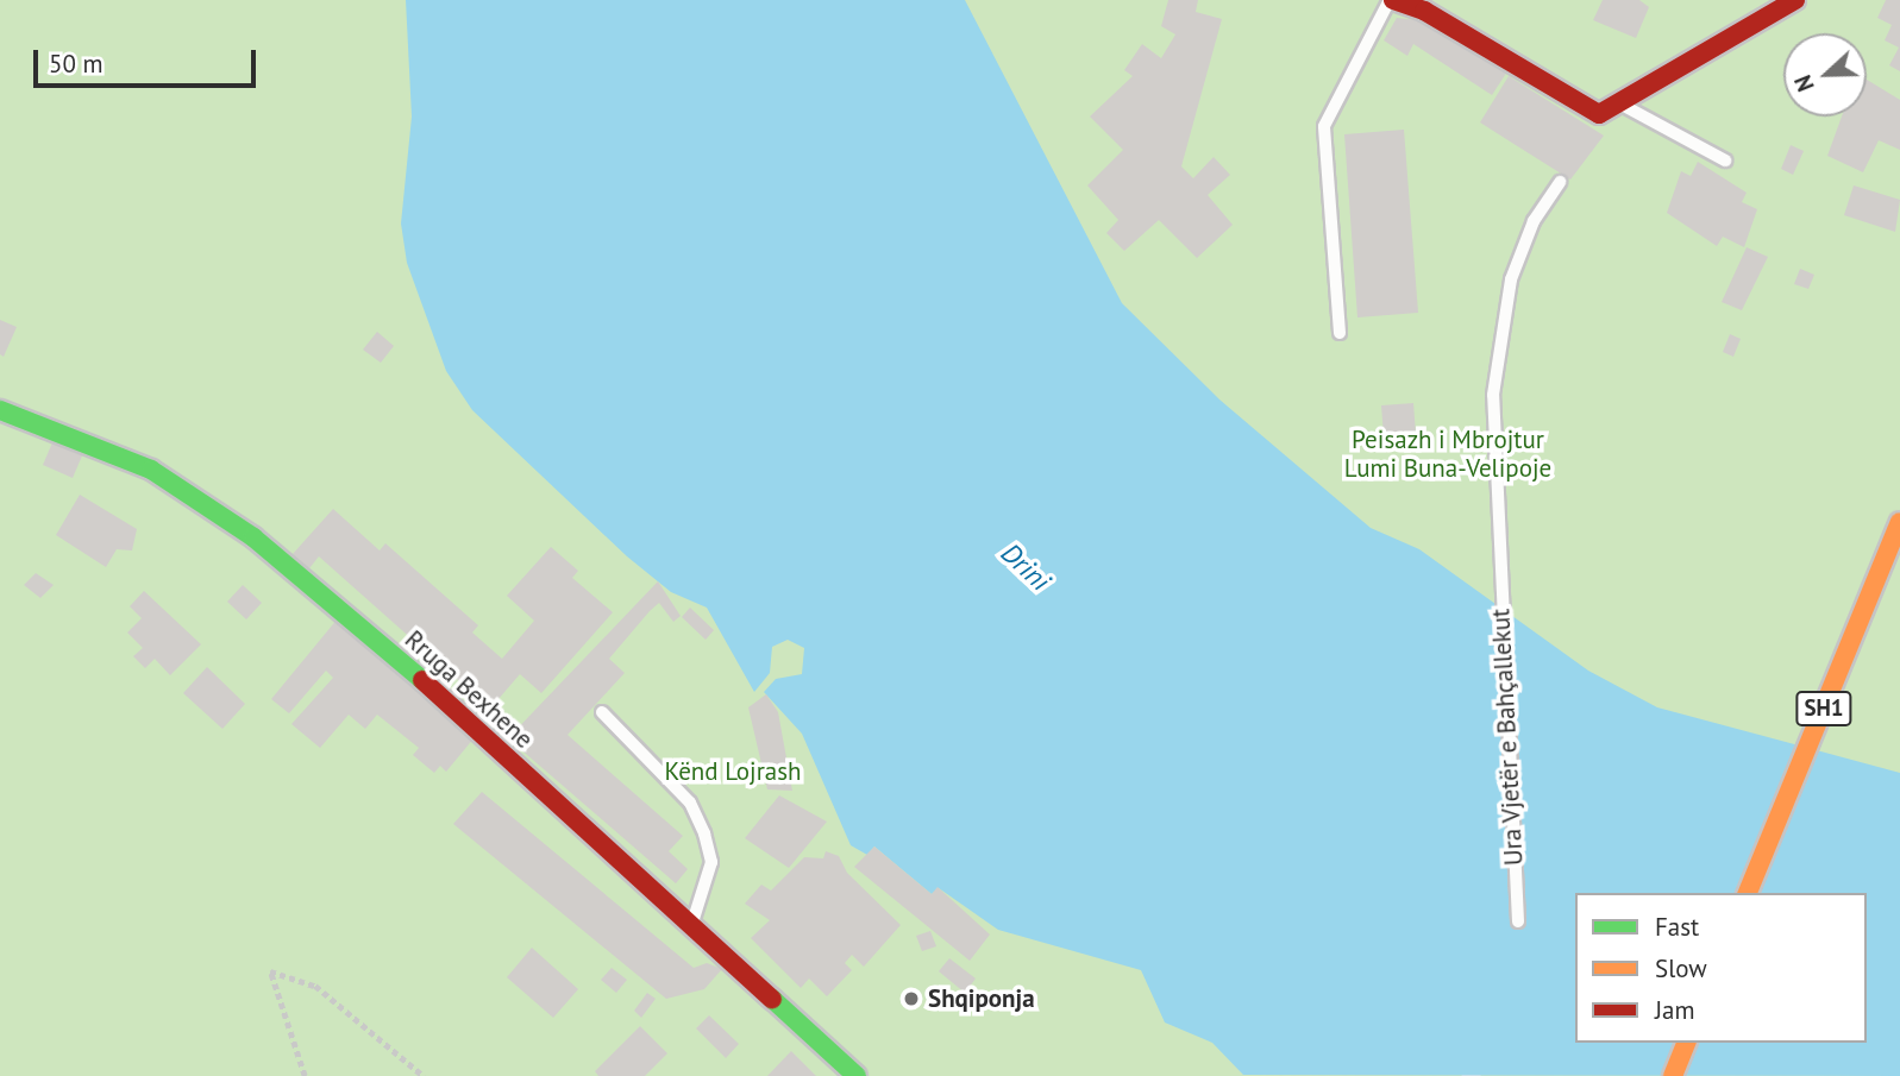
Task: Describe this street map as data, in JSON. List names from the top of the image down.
{
  "streets": {
    "street": ["Rruga Bexhene", "SH1"],
    "lane": ["Ura Vjetër e Bahçallekut"]
  },
  "water": ["Drini"],
  "parks": ["Peisazh i Mbrojtur Lumi Buna-Velipoje", "Kënd Lojrash"],
  "places": ["Shqiponja"],
  "legend": ["Fast", "Slow", "Jam"],
  "scale_bar": "50 m",
  "north": "left"
}
